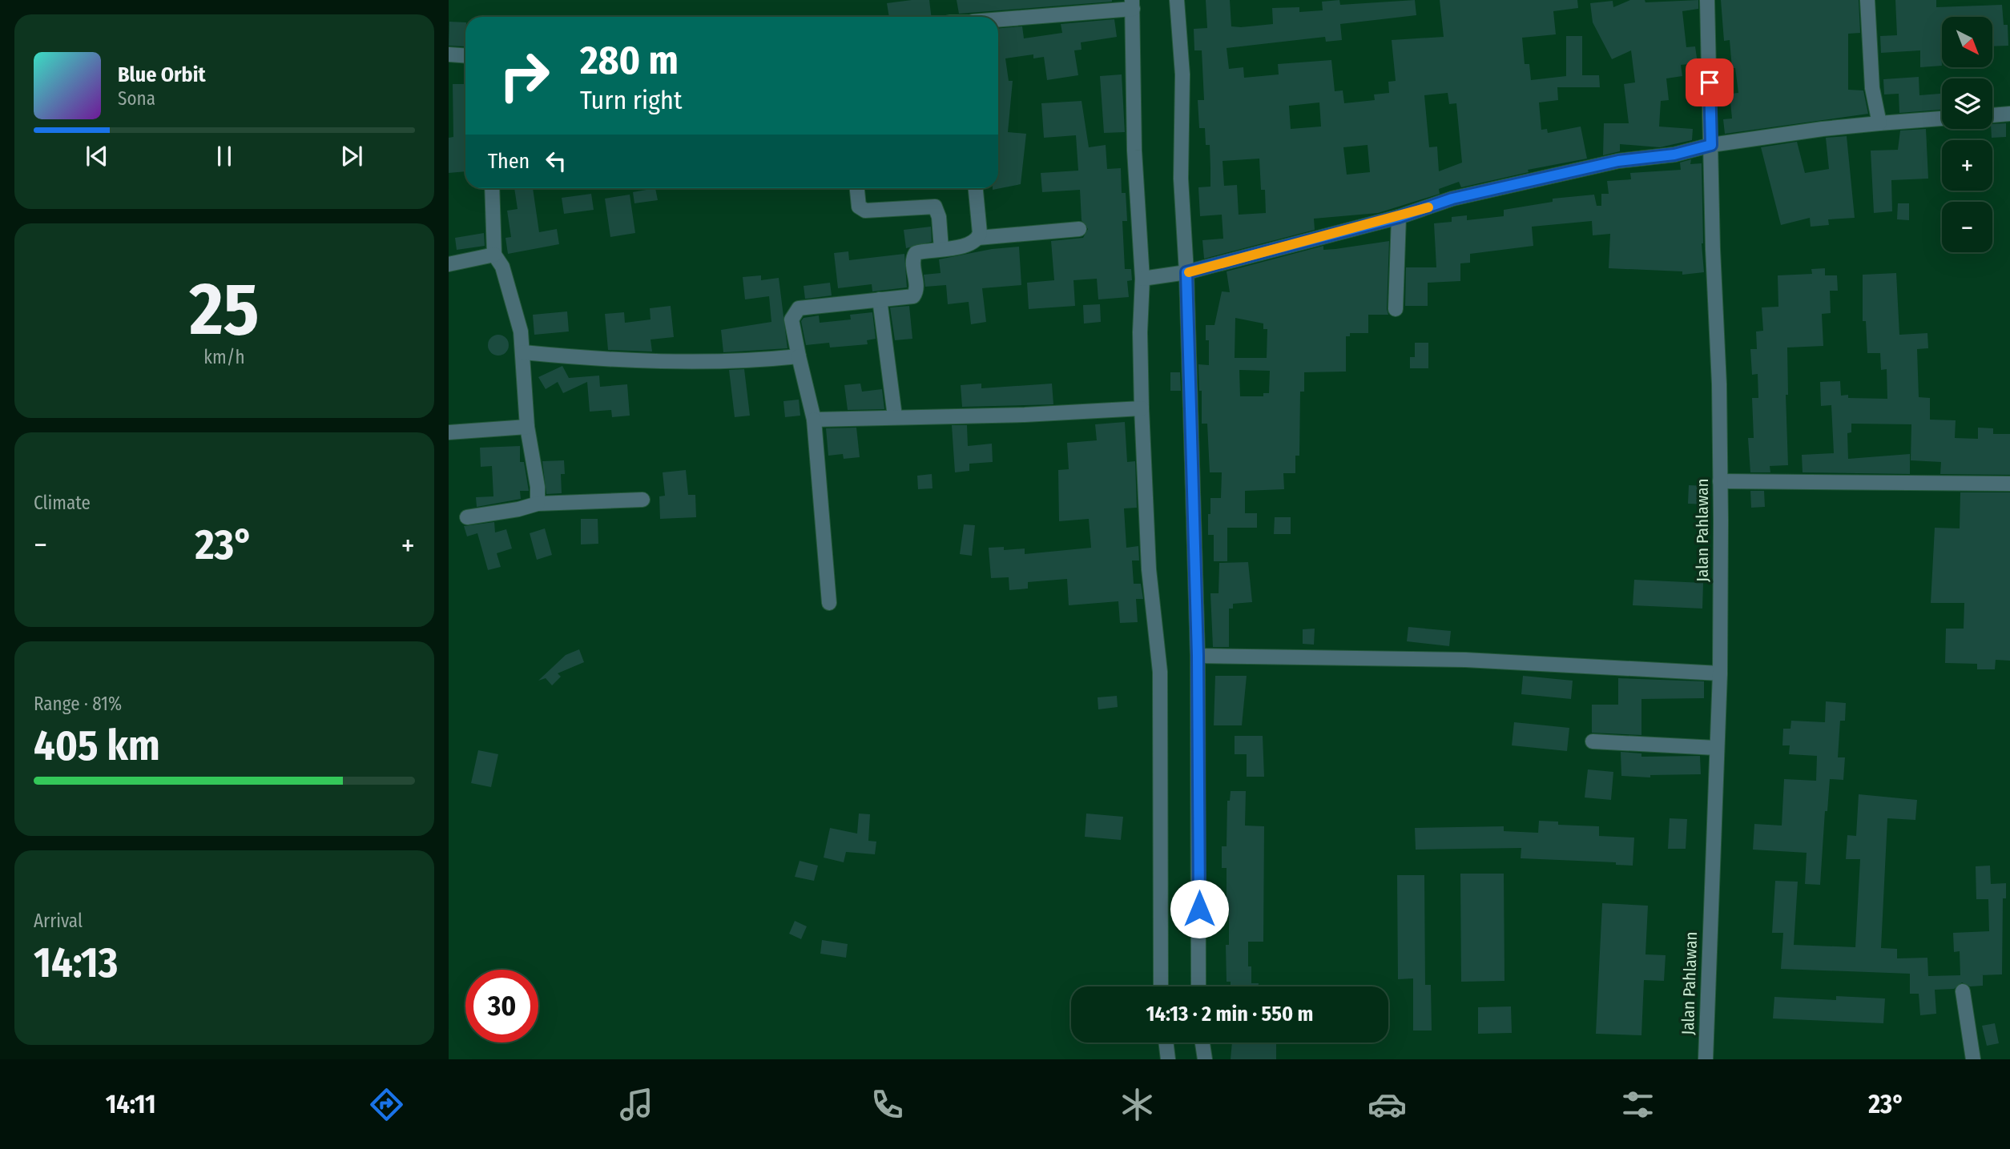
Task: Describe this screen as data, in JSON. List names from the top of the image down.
{
  "streets": {
    "street": ["Jalan Pahlawan"]
  },
  "north": "bottom right",
  "page": {
    "map_buttons": ["+", "−"],
    "turn": ["280 m", "Turn right"],
    "song": ["Blue Orbit", "Sona"],
    "then": "Then",
    "tile": [
      ["25", "km/h"],
      "Climate",
      ["Range · 81%", "405 km"],
      ["Arrival", "14:13"]
    ],
    "heat": ["−", "23°", "+"],
    "limit": "30",
    "trip": "14:13 · 2 min · 550 m",
    "tabs": ["14:11", "23°"]
  }
}
